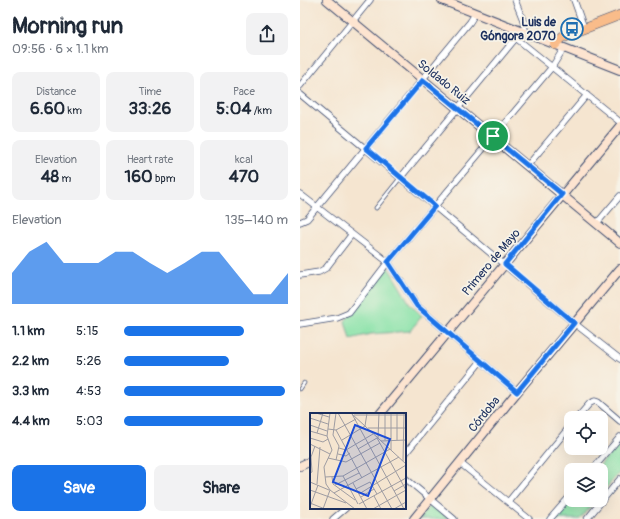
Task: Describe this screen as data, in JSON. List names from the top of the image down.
{
  "streets": {
    "main road": ["Soldado Ruiz", "Primero de Mayo", "Córdoba"]
  },
  "crossings": [
    ["Soldado Ruiz", "Primero de Mayo"]
  ],
  "places": {
    "bus stop": ["Luis de Góngora 2070"]
  },
  "page": {
    "heading": ["Morning run", "09:56 · 6 × 1.1 km"],
    "stats": [
      ["Distance", "6.60 km"],
      ["Time", "33:26"],
      ["Pace", "5:04 /km"],
      ["Elevation", "48 m"],
      ["Heart rate", "160 bpm"],
      ["kcal", "470"]
    ],
    "chart": ["Elevation", "135–140 m"],
    "list": [
      {
        "name": "1.1 km",
        "note": "5:15"
      },
      {
        "name": "2.2 km",
        "note": "5:26"
      },
      {
        "name": "3.3 km",
        "note": "4:53"
      },
      {
        "name": "4.4 km",
        "note": "5:03"
      }
    ],
    "buttons": ["Save", "Share"]
  }
}
